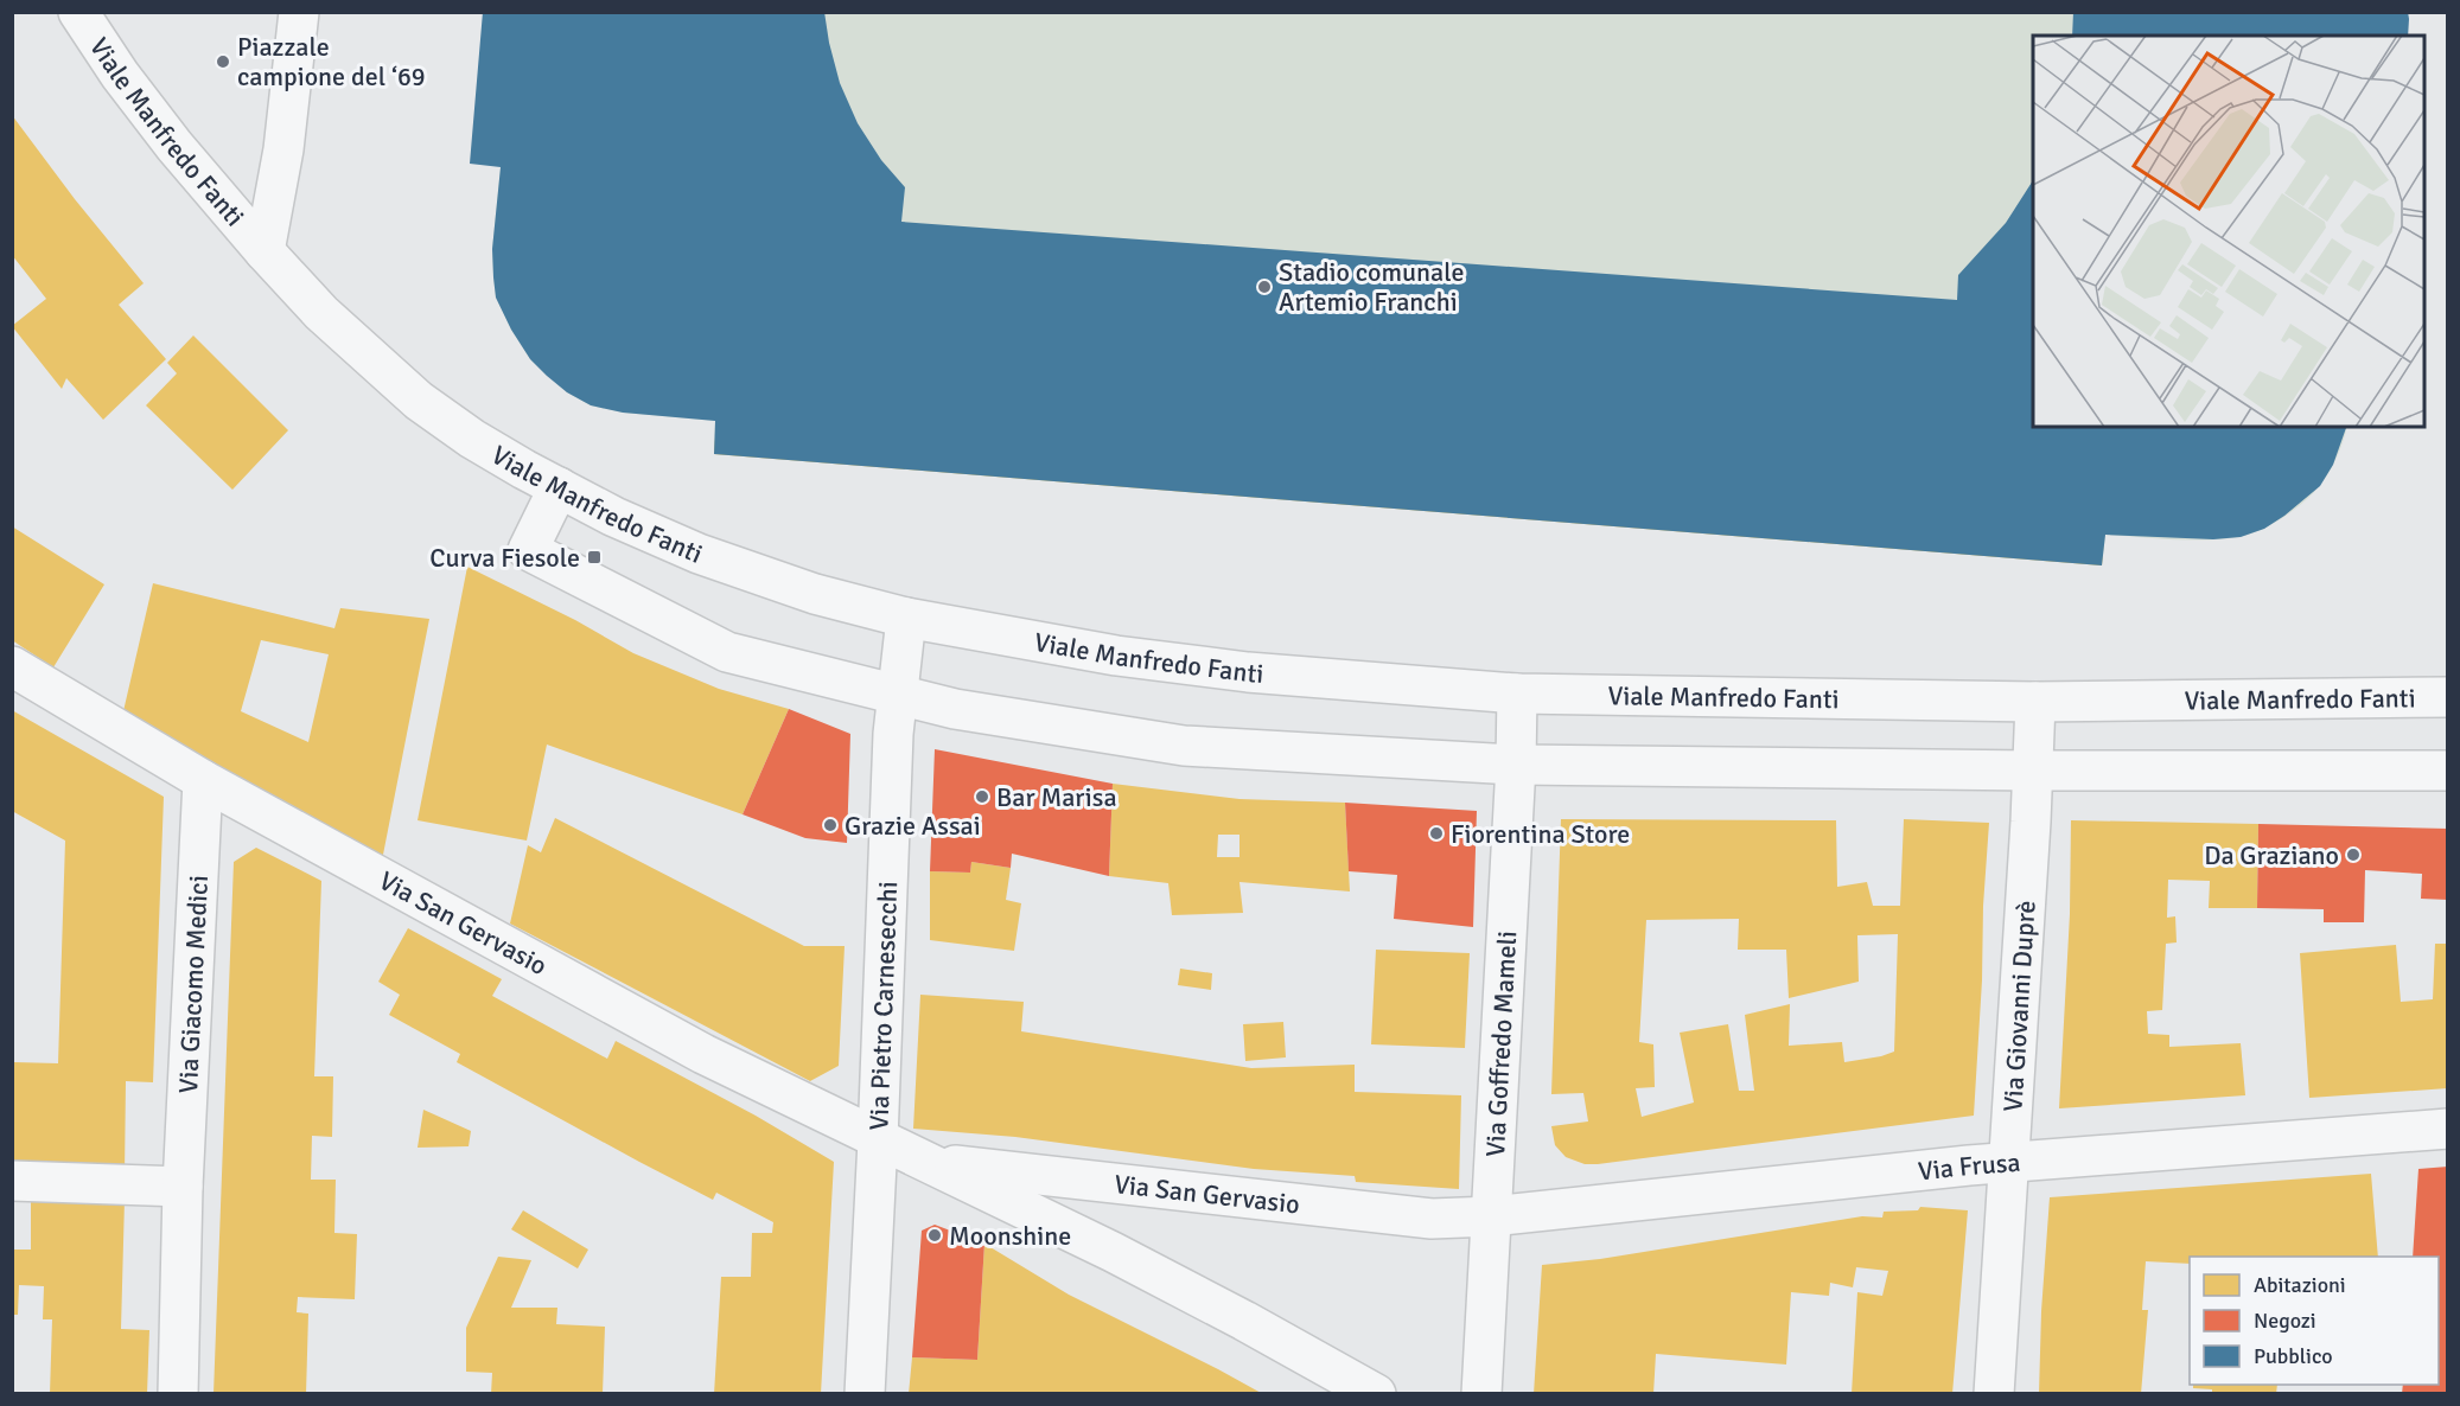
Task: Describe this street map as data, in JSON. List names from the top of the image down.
{
  "streets": {
    "street": [
      "Viale Manfredo Fanti",
      "Via San Gervasio",
      "Via Giacomo Medici",
      "Via Pietro Carnesecchi",
      "Via Giovanni Duprè",
      "Via Goffredo Mameli",
      "Via Frusa"
    ]
  },
  "crossings": [
    ["Viale Manfredo Fanti", "Via Pietro Carnesecchi"],
    ["Viale Manfredo Fanti", "Via Giovanni Duprè"],
    ["Viale Manfredo Fanti", "Via Goffredo Mameli"],
    ["Via San Gervasio", "Via Giacomo Medici"],
    ["Via San Gervasio", "Via Pietro Carnesecchi"],
    ["Via San Gervasio", "Via Goffredo Mameli"],
    ["Via San Gervasio", "Via Frusa"],
    ["Via Giovanni Duprè", "Via Frusa"],
    ["Via Goffredo Mameli", "Via Frusa"]
  ],
  "places": {
    "other": [
      "Piazzale campione del ‘69",
      "Stadio comunale Artemio Franchi",
      "Bar Marisa",
      "Grazie Assai",
      "Fiorentina Store",
      "Da Graziano",
      "Moonshine"
    ],
    "transit": ["Curva Fiesole"]
  },
  "legend": ["Abitazioni", "Negozi", "Pubblico"]
}
